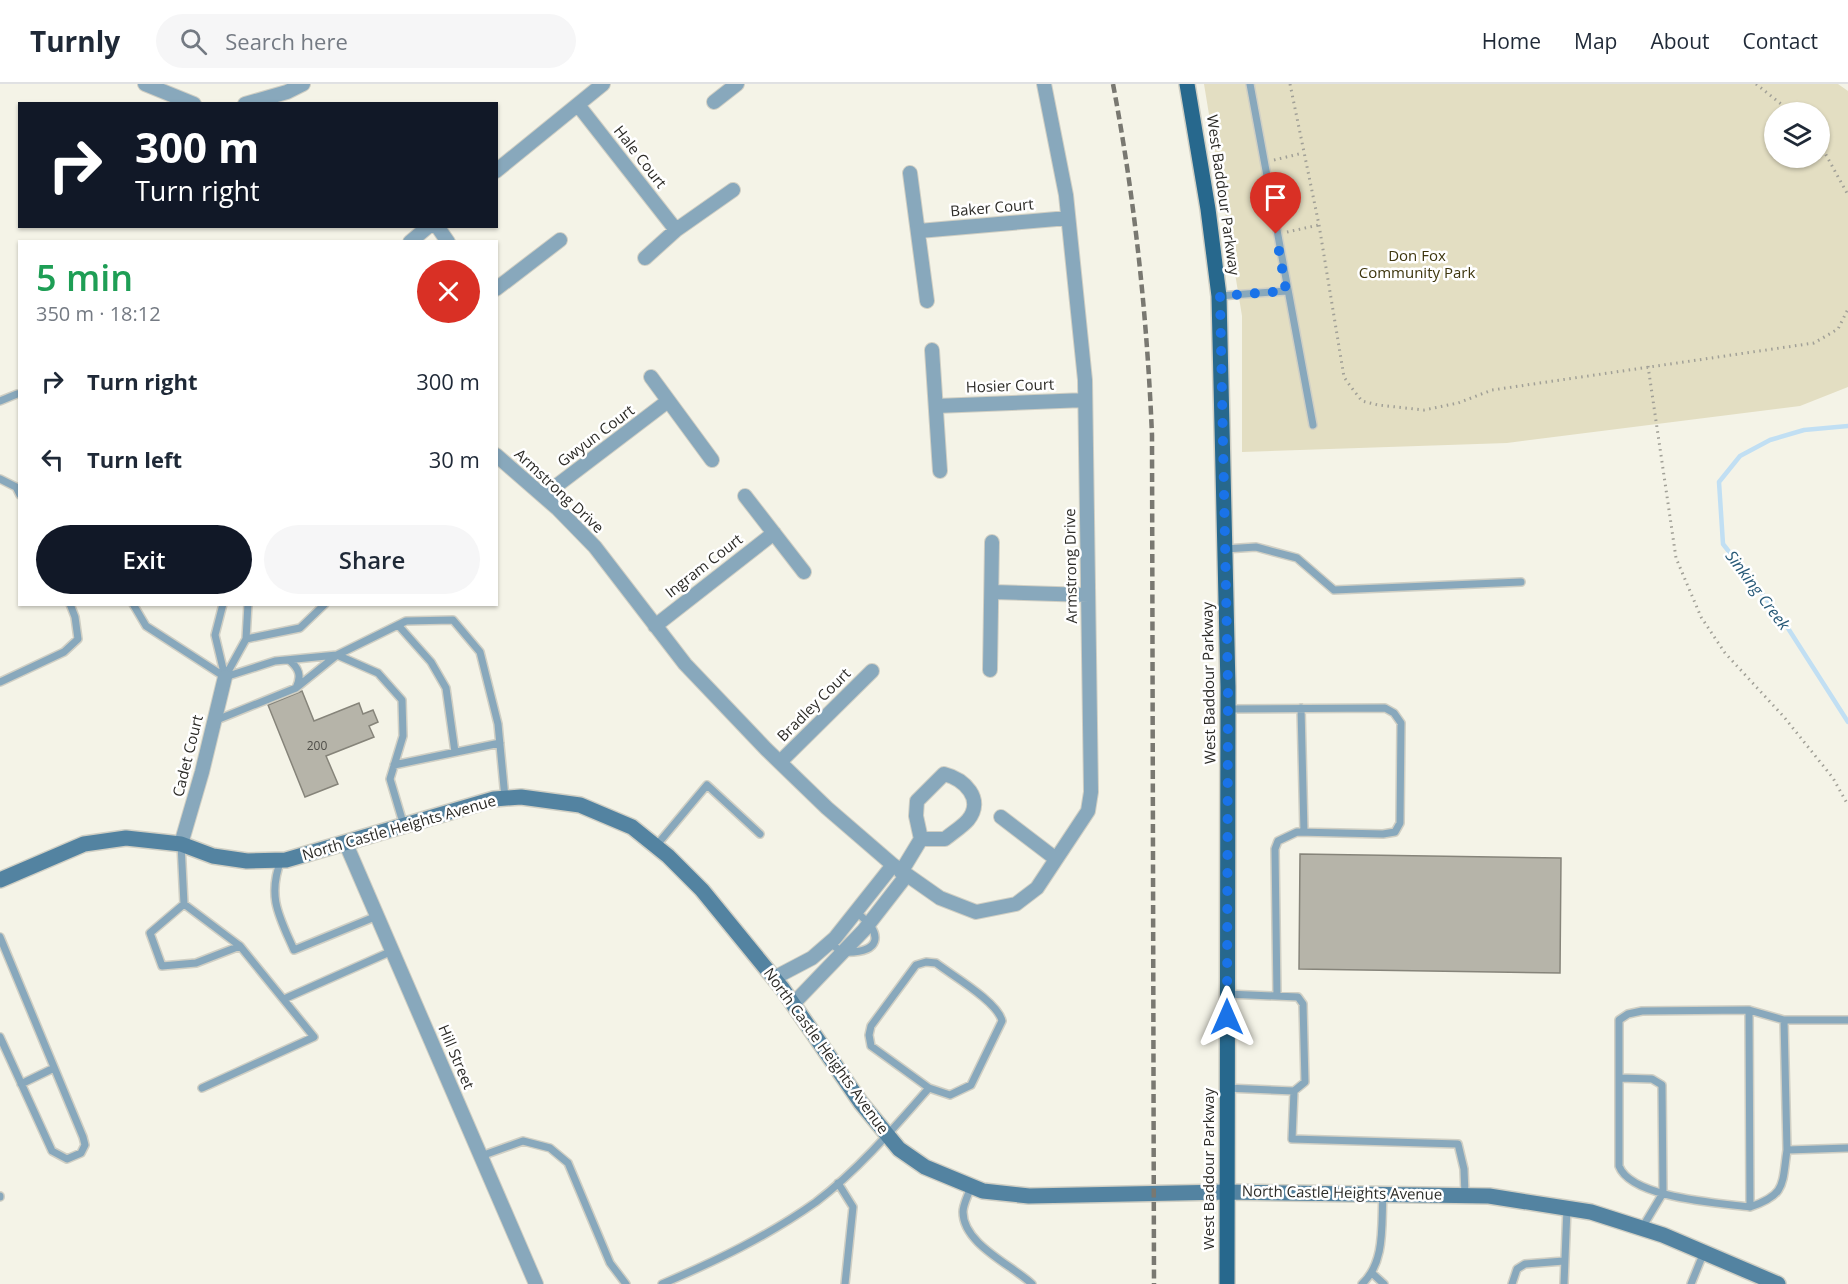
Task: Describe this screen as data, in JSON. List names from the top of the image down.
{
  "streets": {
    "main road": ["West Baddour Parkway"],
    "street": [
      "Hale Court",
      "Baker Court",
      "Hosier Court",
      "Gwyun Court",
      "Armstrong Drive",
      "Ingram Court",
      "Bradley Court",
      "Cadet Court",
      "North Castle Heights Avenue",
      "Hill Street"
    ]
  },
  "crossings": [
    ["West Baddour Parkway", "North Castle Heights Avenue"],
    ["Baker Court", "Armstrong Drive"],
    ["Hosier Court", "Armstrong Drive"],
    ["Gwyun Court", "Armstrong Drive"],
    ["Armstrong Drive", "Ingram Court"],
    ["Armstrong Drive", "Bradley Court"],
    ["Cadet Court", "North Castle Heights Avenue"],
    ["North Castle Heights Avenue", "Hill Street"]
  ],
  "water": ["Sinking Creek"],
  "parks": ["Don Fox Community Park"],
  "house_numbers": ["200"],
  "page": {
    "header": "Turnly",
    "search": "Search here",
    "nav": [
      "Home",
      "Map",
      "About",
      "Contact"
    ],
    "turn": ["300 m", "Turn right"],
    "heading": ["5 min", "350 m · 18:12"],
    "list": [
      {
        "name": "Turn right",
        "value": "300 m"
      },
      {
        "name": "Turn left",
        "value": "30 m"
      }
    ],
    "buttons": ["Exit", "Share"]
  }
}
